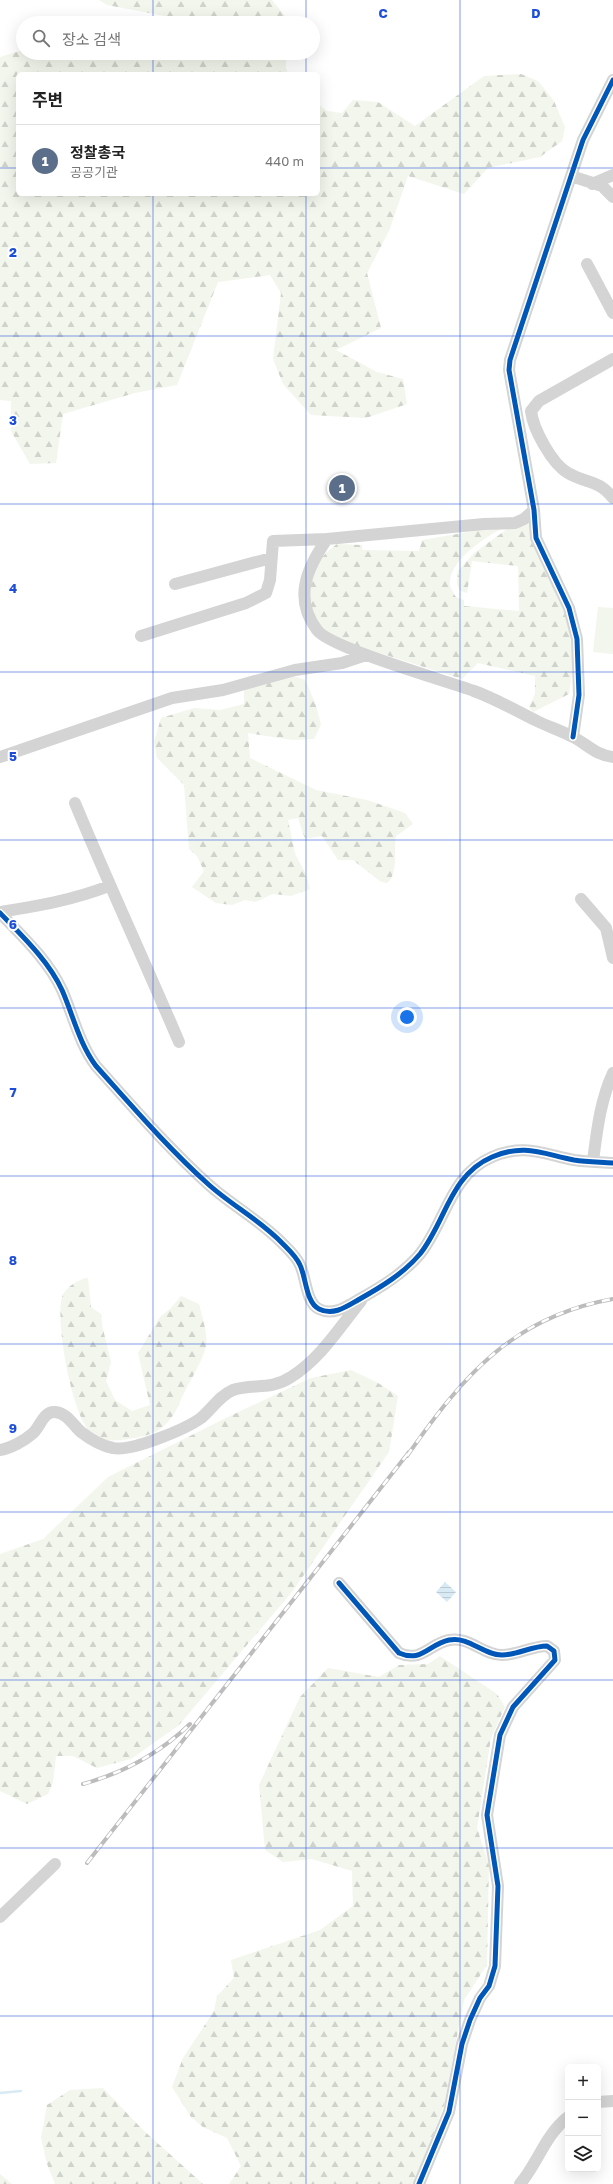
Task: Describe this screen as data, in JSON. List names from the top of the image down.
{
  "page": {
    "search": "장소 검색",
    "heading": "주변",
    "list": [
      {
        "mark": "1",
        "name": "정찰총국",
        "note": "공공기관",
        "value": "440 m"
      }
    ],
    "pins": "1",
    "map_buttons": ["+", "−"]
  },
  "grid": {
    "columns": ["C", "D"],
    "rows": [
      "2",
      "3",
      "4",
      "5",
      "6",
      "7",
      "8",
      "9"
    ]
  }
}
